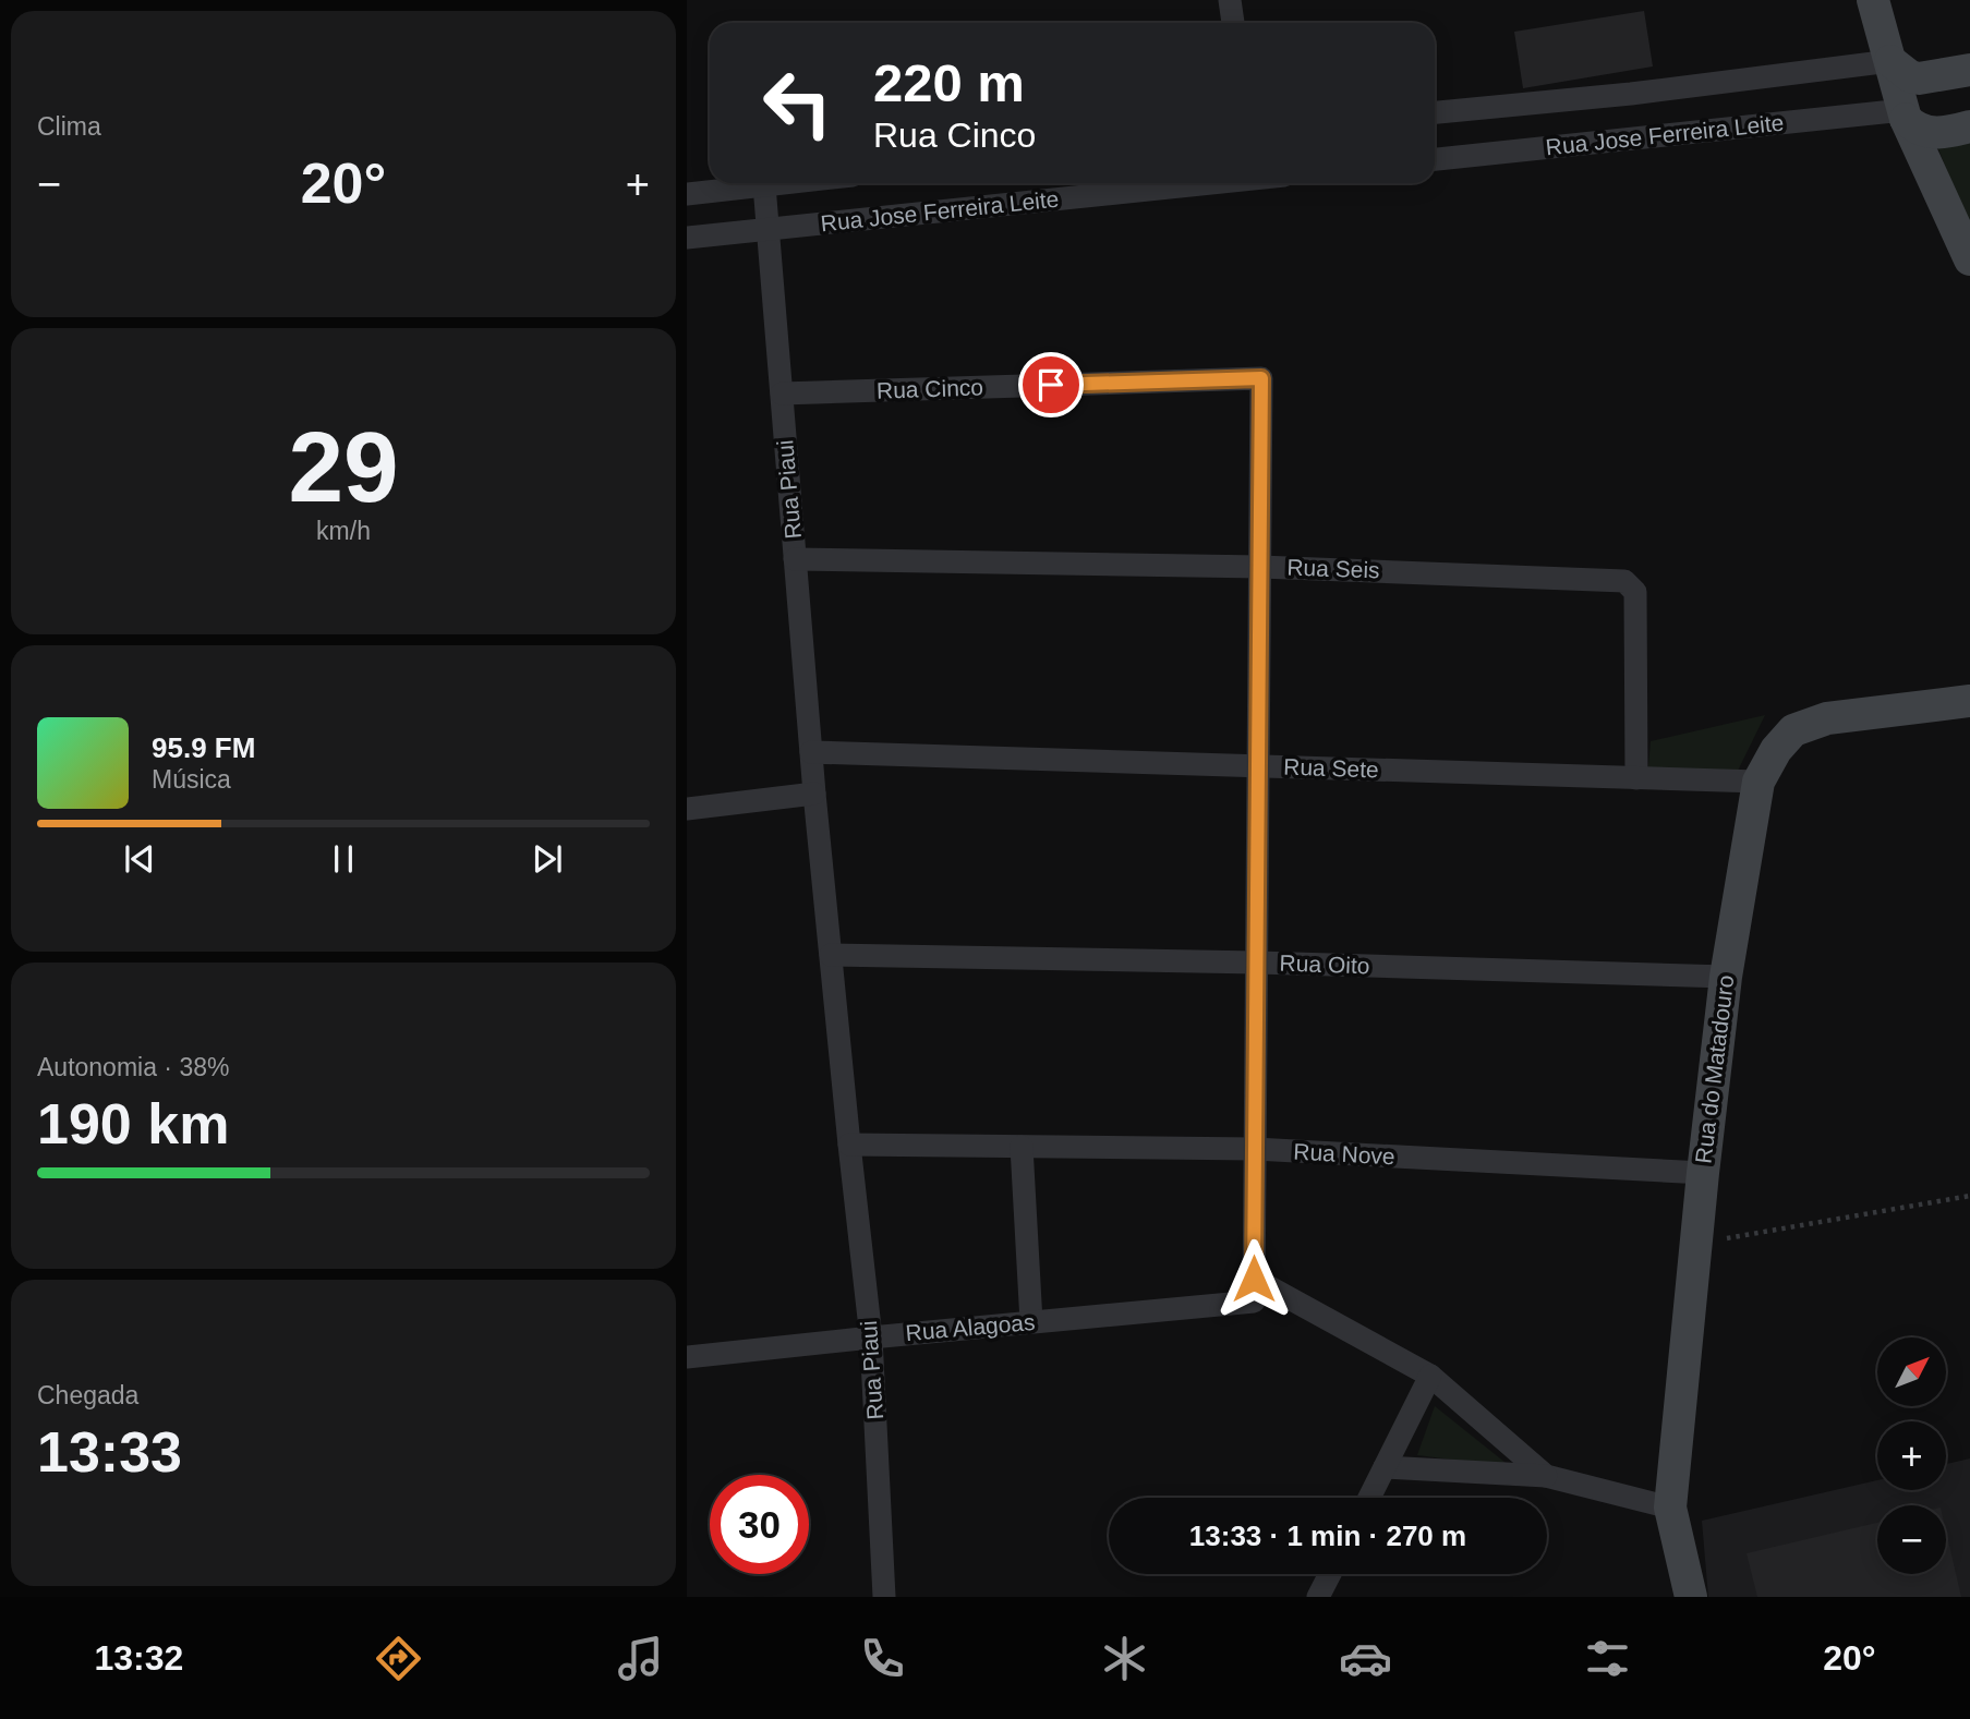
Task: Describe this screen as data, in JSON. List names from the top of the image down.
{
  "streets": {
    "street": [
      "Rua Jose Ferreira Leite",
      "Rua Cinco",
      "Rua Piaui",
      "Rua Seis",
      "Rua Sete",
      "Rua Oito",
      "Rua do Matadouro",
      "Rua Nove",
      "Rua Alagoas"
    ]
  },
  "crossings": [
    ["Rua Jose Ferreira Leite", "Rua Piaui"],
    ["Rua Cinco", "Rua Piaui"],
    ["Rua Cinco", "Rua Seis"],
    ["Rua Piaui", "Rua Seis"],
    ["Rua Piaui", "Rua Sete"],
    ["Rua Piaui", "Rua Oito"],
    ["Rua Piaui", "Rua Nove"],
    ["Rua Piaui", "Rua Alagoas"],
    ["Rua Seis", "Rua Sete"],
    ["Rua Sete", "Rua do Matadouro"],
    ["Rua Oito", "Rua do Matadouro"],
    ["Rua do Matadouro", "Rua Nove"]
  ],
  "north": "top right",
  "page": {
    "tile": [
      "Clima",
      ["29", "km/h"],
      ["Autonomia · 38%", "190 km"],
      ["Chegada", "13:33"]
    ],
    "turn": ["220 m", "Rua Cinco"],
    "heat": ["−", "20°", "+"],
    "song": ["95.9 FM", "Música"],
    "map_buttons": ["+", "−"],
    "limit": "30",
    "trip": "13:33 · 1 min · 270 m",
    "tabs": ["13:32", "20°"]
  }
}
